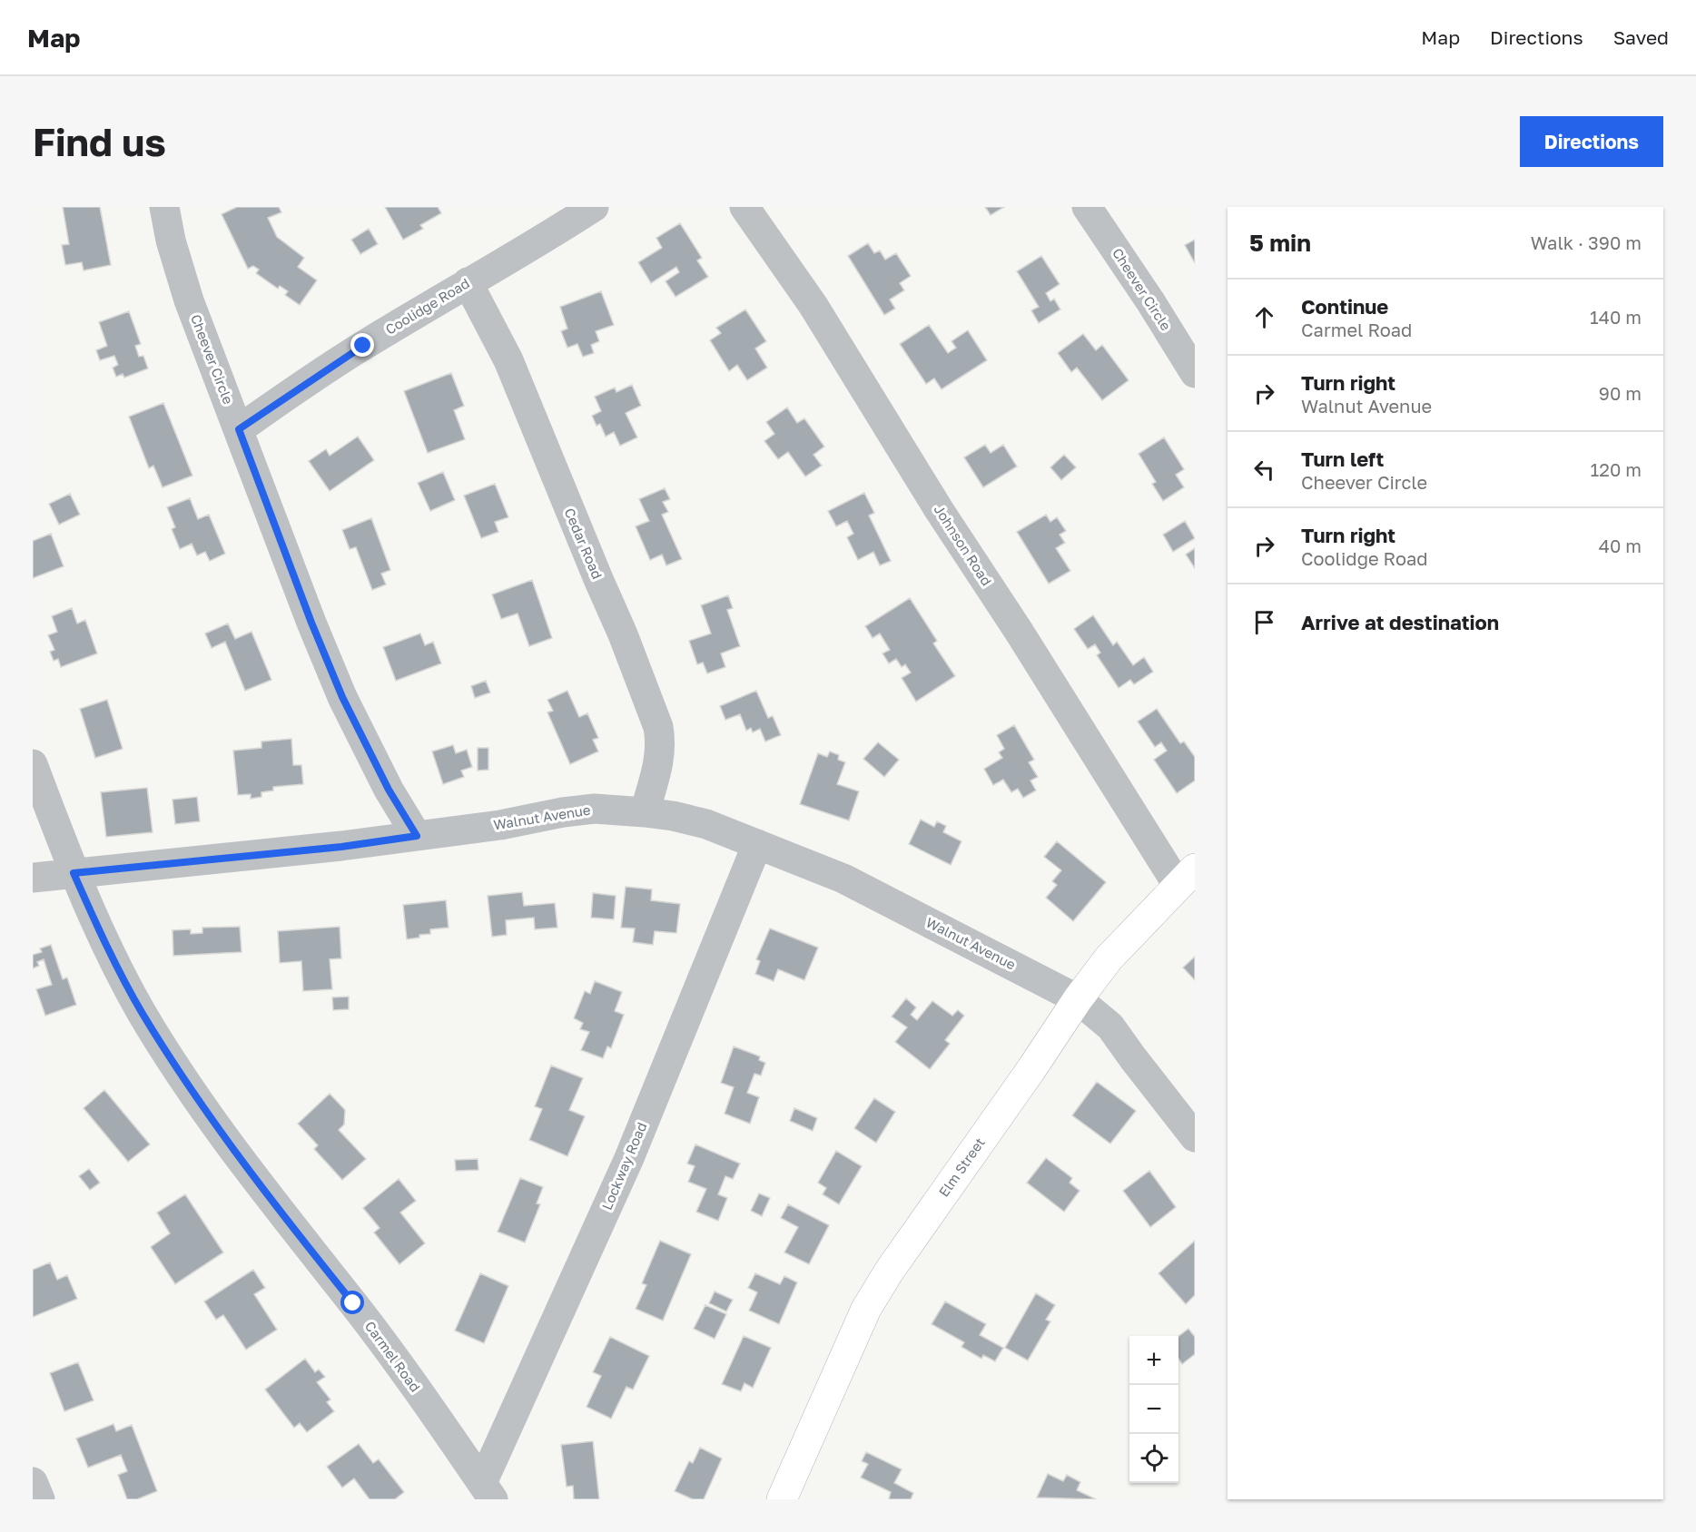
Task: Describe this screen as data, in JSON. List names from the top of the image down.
{
  "streets": {
    "main road": ["Elm Street"],
    "street": [
      "Cheever Circle",
      "Coolidge Road",
      "Cedar Road",
      "Johnson Road",
      "Walnut Avenue",
      "Lockway Road",
      "Carmel Road"
    ]
  },
  "crossings": [
    ["Cheever Circle", "Coolidge Road"],
    ["Cheever Circle", "Walnut Avenue"],
    ["Coolidge Road", "Cedar Road"],
    ["Cedar Road", "Walnut Avenue"],
    ["Johnson Road", "Elm Street"],
    ["Walnut Avenue", "Lockway Road"],
    ["Walnut Avenue", "Elm Street"],
    ["Walnut Avenue", "Carmel Road"],
    ["Lockway Road", "Carmel Road"]
  ],
  "page": {
    "header": "Map",
    "nav": ["Map", "Directions", "Saved"],
    "buttons": "Directions",
    "title": "Find us",
    "heading": ["5 min", "Walk · 390 m"],
    "list": [
      ["Continue", "Carmel Road", "140 m"],
      ["Turn right", "Walnut Avenue", "90 m"],
      ["Turn left", "Cheever Circle", "120 m"],
      ["Turn right", "Coolidge Road", "40 m"],
      "Arrive at destination"
    ],
    "map_buttons": ["+", "−"]
  }
}
